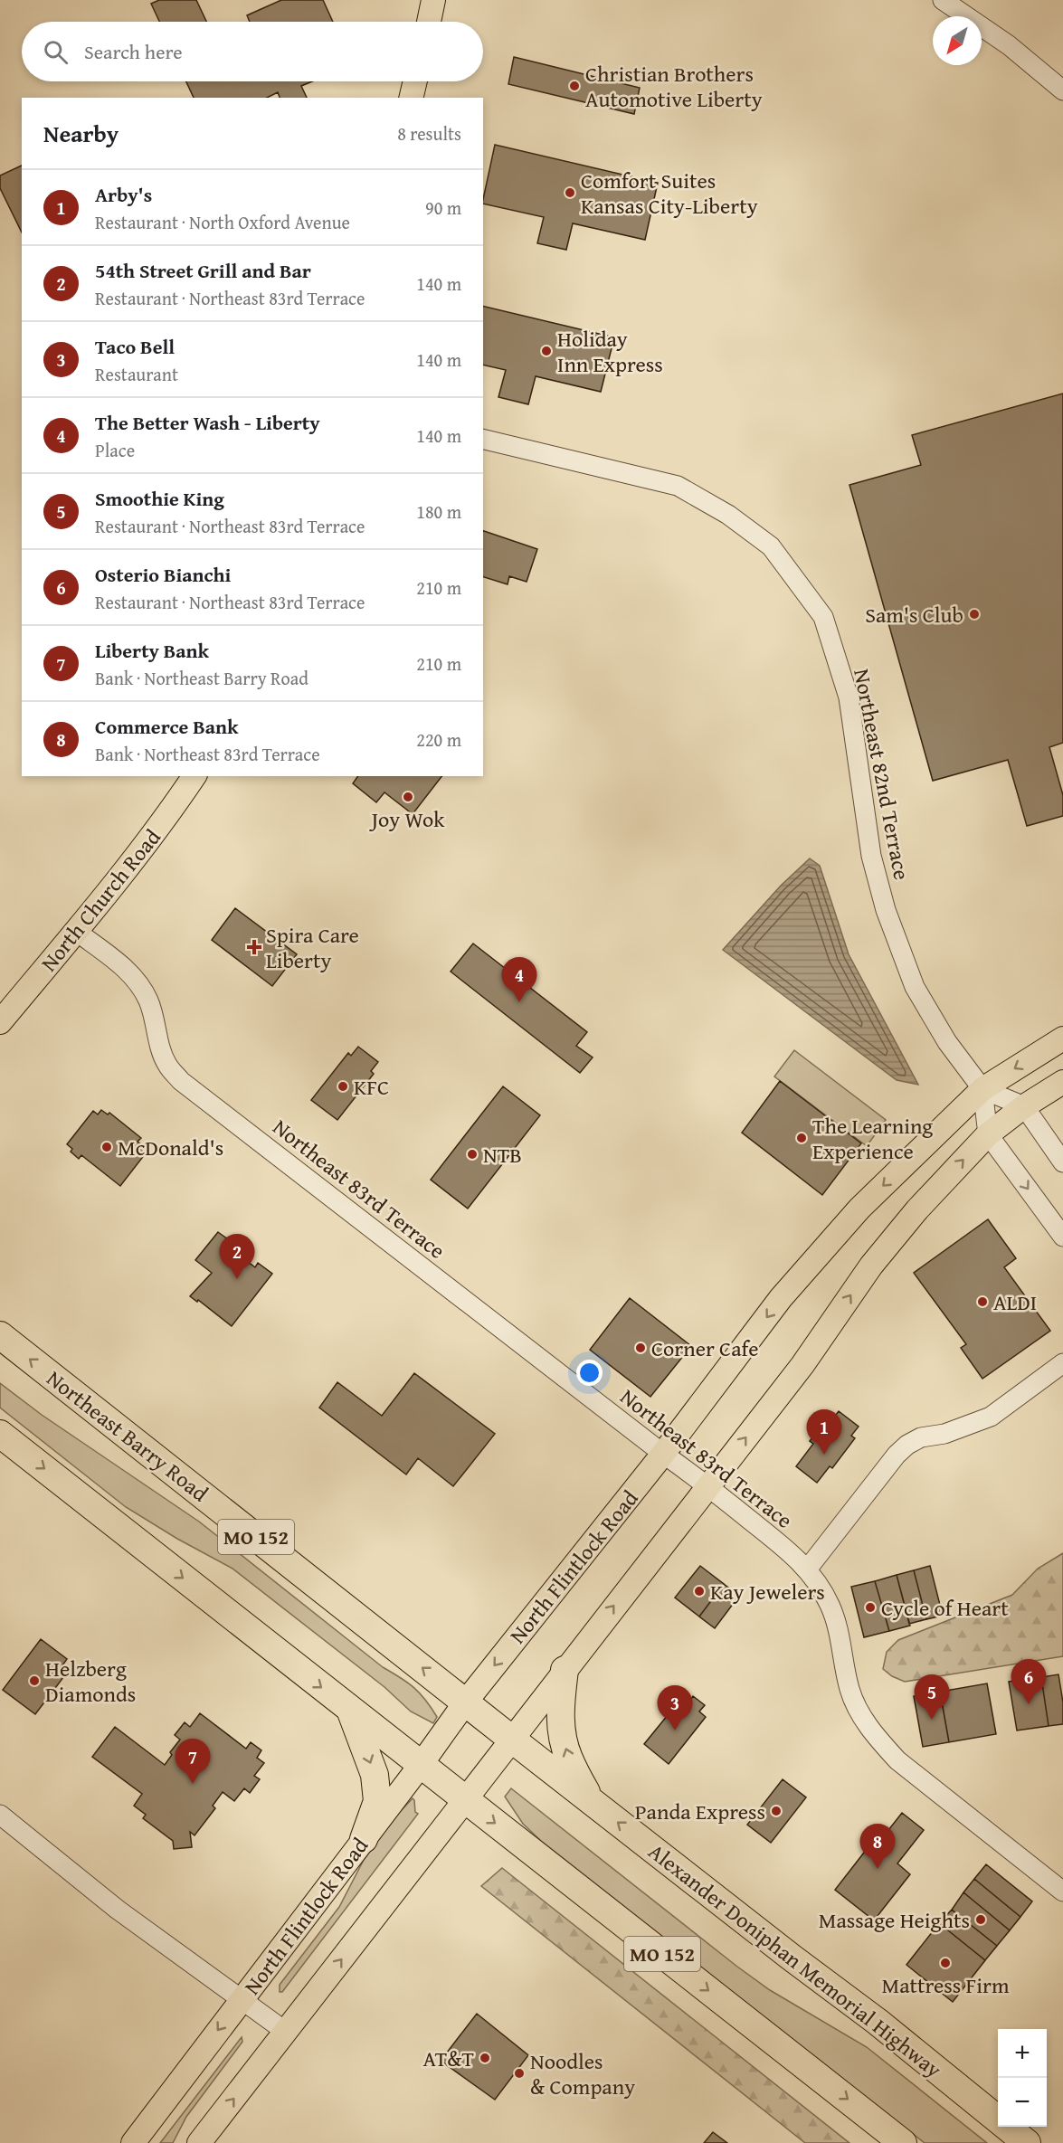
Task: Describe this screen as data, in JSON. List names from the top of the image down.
{
  "streets": {
    "highway": ["Northeast Barry Road", "MO 152", "Alexander Doniphan Memorial Highway"],
    "main road": ["North Church Road", "North Flintlock Road"],
    "street": ["Northeast 82nd Terrace", "Northeast 83rd Terrace"]
  },
  "crossings": [
    ["Northeast 82nd Terrace", "North Flintlock Road"],
    ["North Church Road", "Northeast 83rd Terrace"],
    ["Northeast 83rd Terrace", "North Flintlock Road"],
    ["Northeast Barry Road", "North Flintlock Road"],
    ["Northeast Barry Road", "Alexander Doniphan Memorial Highway"],
    ["MO 152", "North Flintlock Road"]
  ],
  "places": {
    "other": [
      "Christian Brothers Automotive Liberty",
      "Comfort Suites Kansas City-Liberty",
      "Holiday Inn Express",
      "Sam's Club",
      "Joy Wok",
      "KFC",
      "The Learning Experience",
      "McDonald's",
      "NTB",
      "ALDI",
      "Corner Cafe",
      "Kay Jewelers",
      "Cycle of Heart",
      "Helzberg Diamonds",
      "Panda Express",
      "Massage Heights",
      "Mattress Firm",
      "AT&T",
      "Noodles & Company"
    ],
    "health": ["Spira Care Liberty"]
  },
  "north": "bottom left",
  "page": {
    "search": "Search here",
    "heading": ["Nearby", "8 results"],
    "list": [
      {
        "mark": "1",
        "name": "Arby's",
        "note": "Restaurant · North Oxford Avenue",
        "value": "90 m"
      },
      {
        "mark": "2",
        "name": "54th Street Grill and Bar",
        "note": "Restaurant · Northeast 83rd Terrace",
        "value": "140 m"
      },
      {
        "mark": "3",
        "name": "Taco Bell",
        "note": "Restaurant",
        "value": "140 m"
      },
      {
        "mark": "4",
        "name": "The Better Wash - Liberty",
        "note": "Place",
        "value": "140 m"
      },
      {
        "mark": "5",
        "name": "Smoothie King",
        "note": "Restaurant · Northeast 83rd Terrace",
        "value": "180 m"
      },
      {
        "mark": "6",
        "name": "Osterio Bianchi",
        "note": "Restaurant · Northeast 83rd Terrace",
        "value": "210 m"
      },
      {
        "mark": "7",
        "name": "Liberty Bank",
        "note": "Bank · Northeast Barry Road",
        "value": "210 m"
      },
      {
        "mark": "8",
        "name": "Commerce Bank",
        "note": "Bank · Northeast 83rd Terrace",
        "value": "220 m"
      }
    ],
    "pins": [
      "4",
      "2",
      "1",
      "6",
      "5",
      "3",
      "7",
      "8"
    ],
    "map_buttons": ["+", "−"]
  }
}
